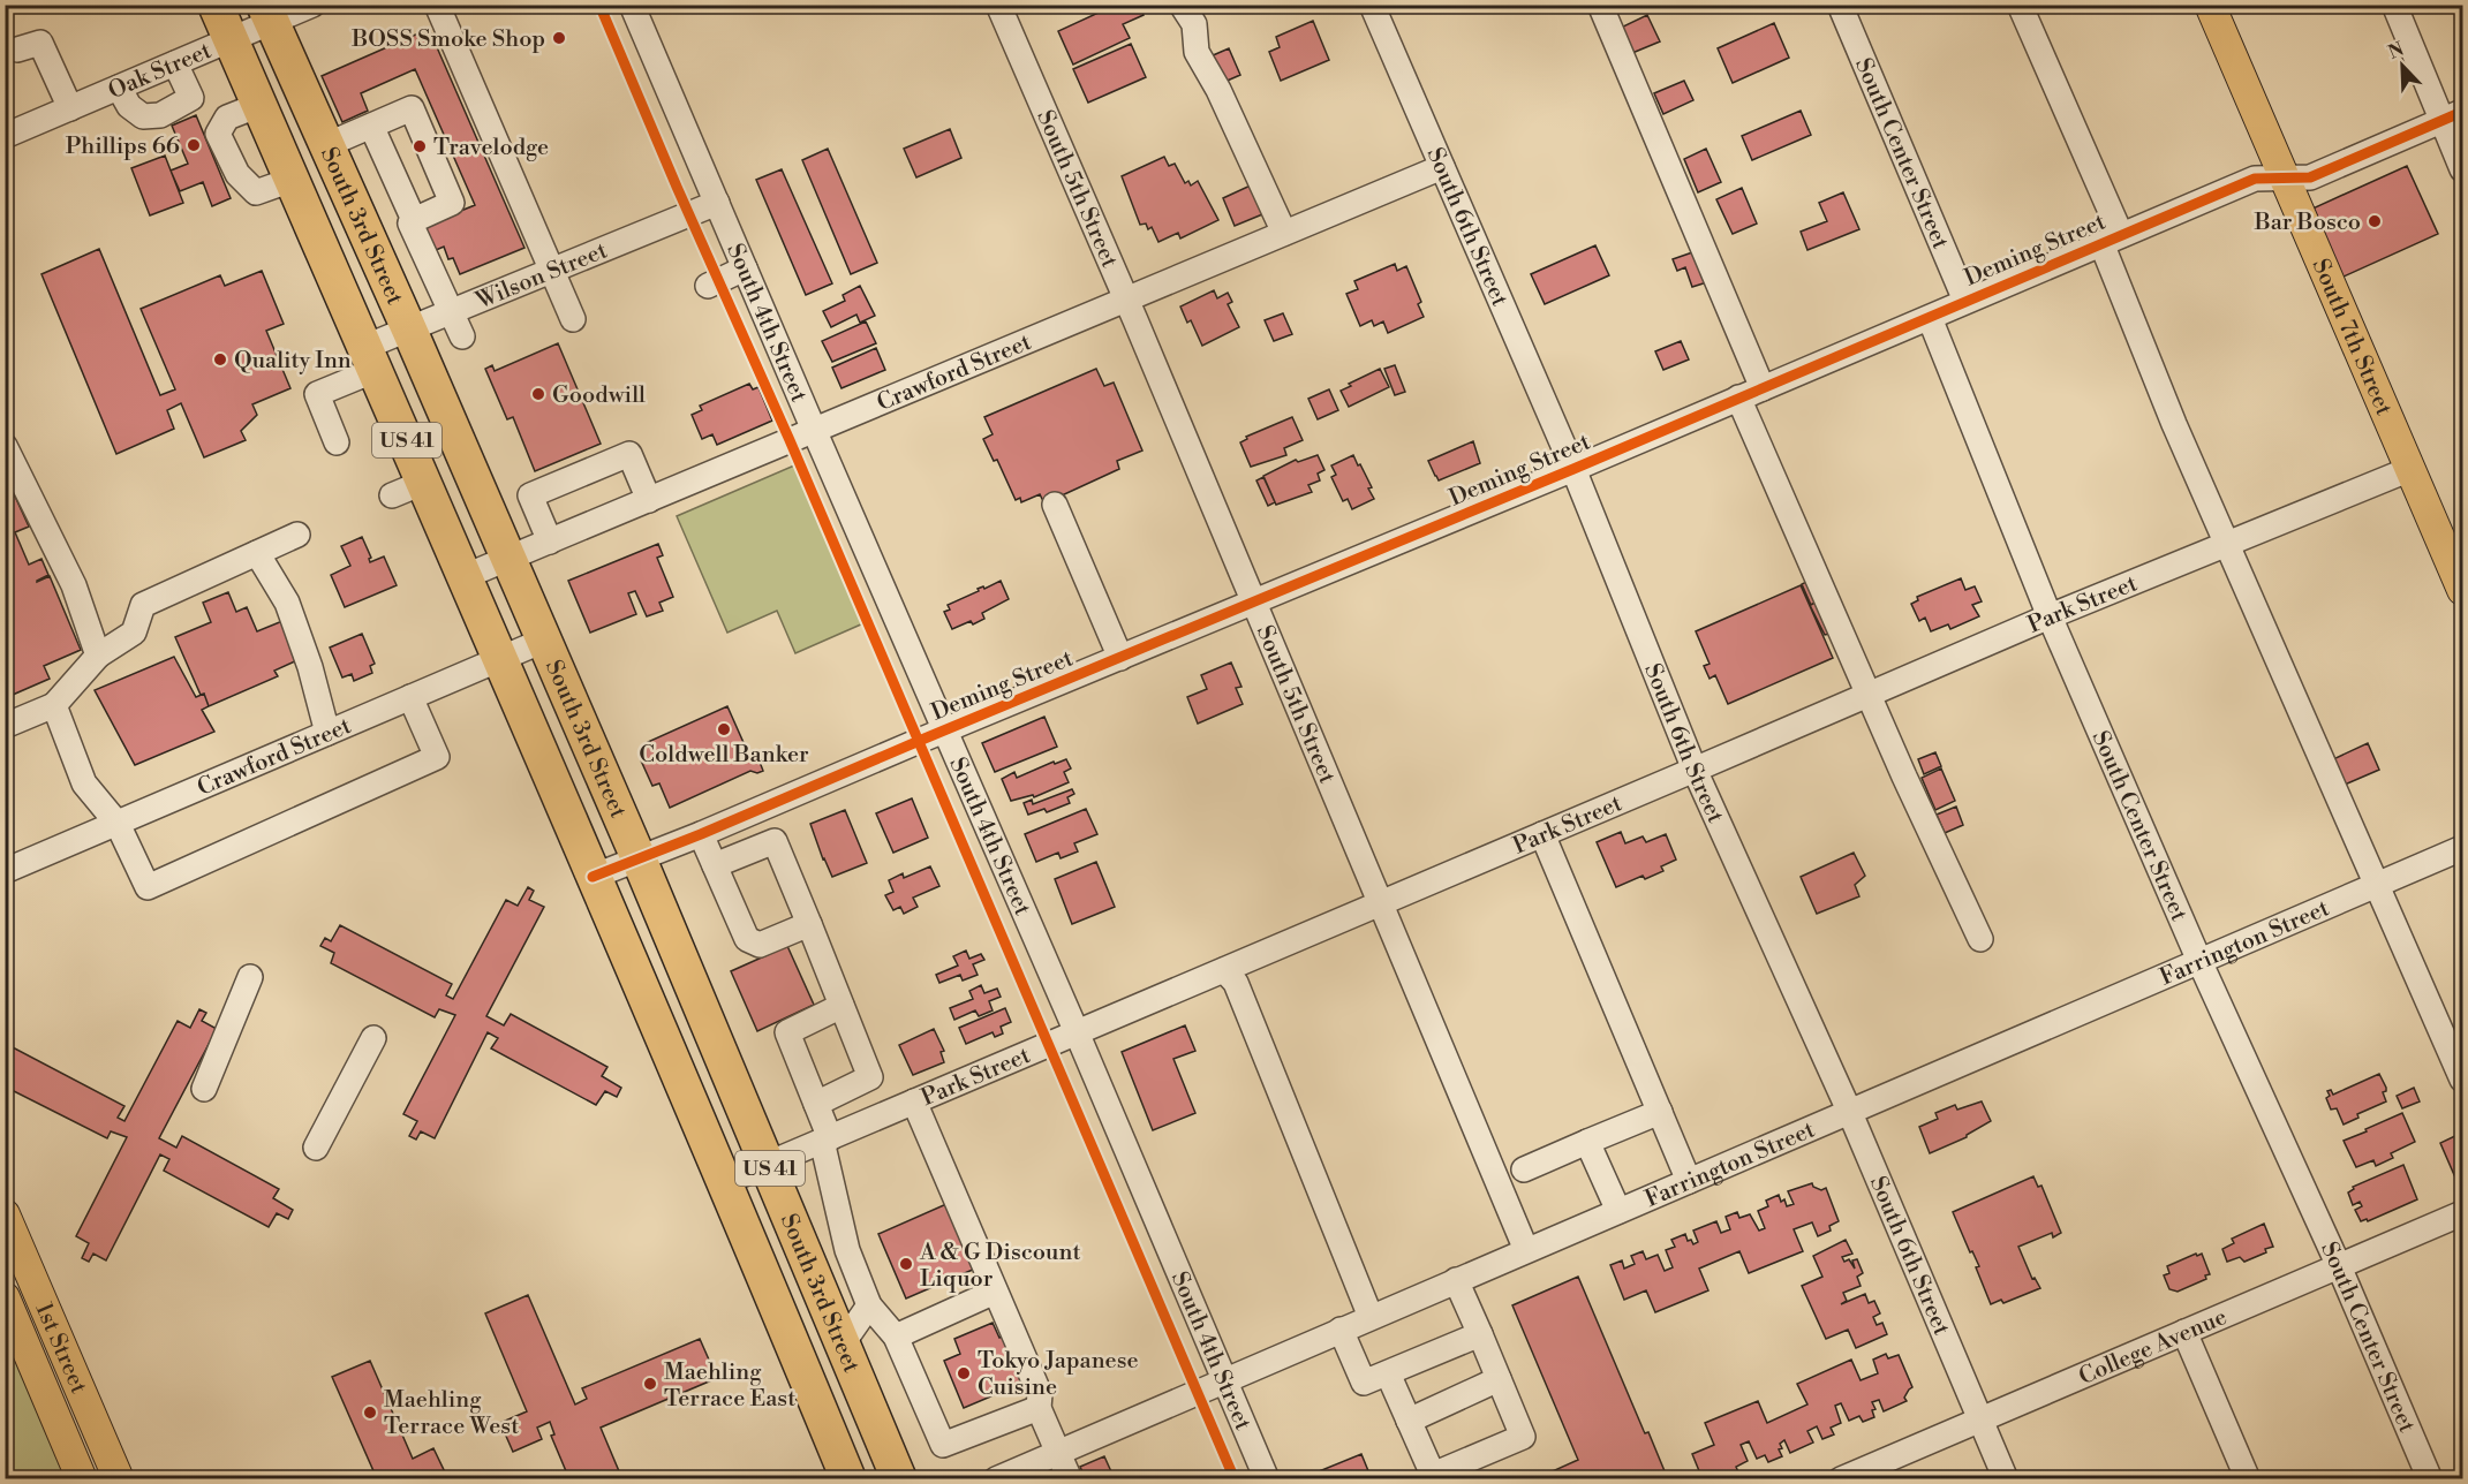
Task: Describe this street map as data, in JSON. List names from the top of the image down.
{
  "streets": {
    "highway": ["South 3rd Street", "US 41"],
    "main road": ["South 7th Street", "1st Street"],
    "street": [
      "Oak Street",
      "South Center Street",
      "South 5th Street",
      "South 6th Street",
      "Deming Street",
      "Wilson Street",
      "South 4th Street",
      "Crawford Street",
      "Park Street",
      "Farrington Street",
      "College Avenue"
    ]
  },
  "crossings": [
    ["Oak Street", "South 3rd Street"],
    ["South Center Street", "Deming Street"],
    ["South Center Street", "Park Street"],
    ["South Center Street", "Farrington Street"],
    ["South Center Street", "College Avenue"],
    ["South 5th Street", "Deming Street"],
    ["South 5th Street", "Crawford Street"],
    ["South 5th Street", "Park Street"],
    ["South 5th Street", "Farrington Street"],
    ["South 3rd Street", "Deming Street"],
    ["South 3rd Street", "Wilson Street"],
    ["South 3rd Street", "Crawford Street"],
    ["South 3rd Street", "Park Street"],
    ["South 6th Street", "Deming Street"],
    ["South 6th Street", "Crawford Street"],
    ["South 6th Street", "Park Street"],
    ["South 6th Street", "Farrington Street"],
    ["South 6th Street", "College Avenue"],
    ["Deming Street", "South 4th Street"],
    ["Deming Street", "South 7th Street"],
    ["Wilson Street", "South 4th Street"],
    ["South 4th Street", "Crawford Street"],
    ["South 4th Street", "Park Street"],
    ["South 4th Street", "Farrington Street"],
    ["South 7th Street", "Park Street"]
  ],
  "places": [
    "BOSS Smoke Shop",
    "Phillips 66",
    "Travelodge",
    "Bar Bosco",
    "Quality Inn",
    "Goodwill",
    "Coldwell Banker",
    "A & G Discount Liquor",
    "Tokyo Japanese Cuisine",
    "Maehling Terrace East",
    "Maehling Terrace West"
  ],
  "north": "top left"
}
